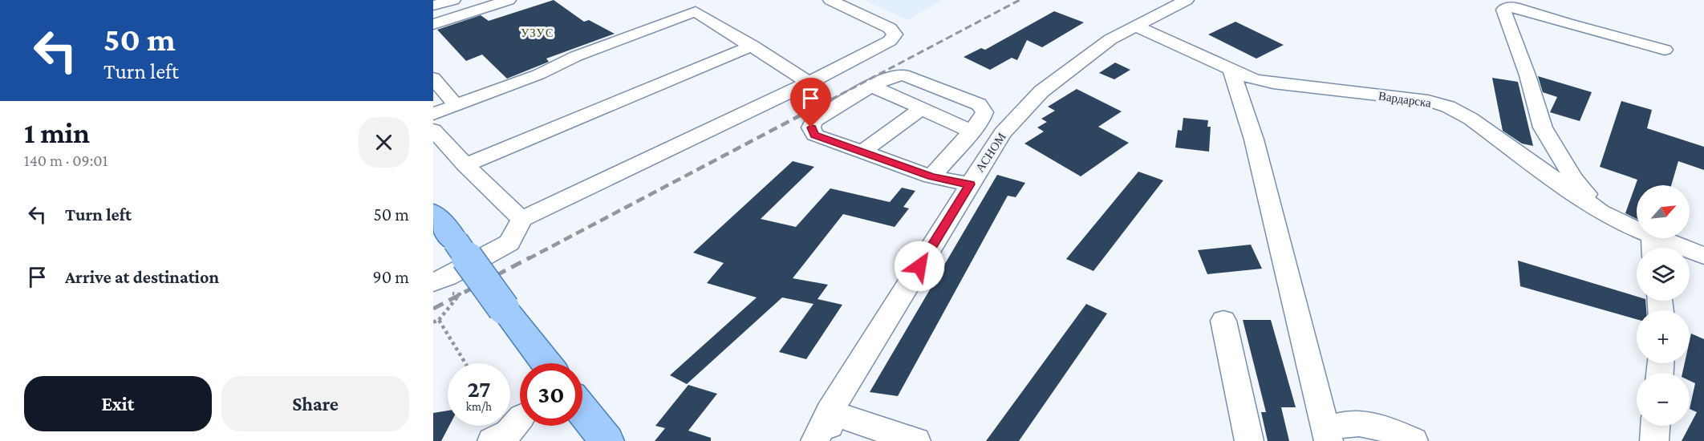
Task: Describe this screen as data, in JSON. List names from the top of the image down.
{
  "streets": {
    "street": ["Вардарска", "АСНОМ"]
  },
  "crossings": [
    ["Вардарска", "АСНОМ"]
  ],
  "districts": ["УЗУС"],
  "north": "top right",
  "page": {
    "turn": ["50 m", "Turn left"],
    "heading": ["1 min", "140 m · 09:01"],
    "list": [
      {
        "name": "Turn left",
        "value": "50 m"
      },
      {
        "name": "Arrive at destination",
        "value": "90 m"
      }
    ],
    "map_buttons": ["+", "−"],
    "speed": "27 km/h",
    "limit": "30",
    "buttons": ["Exit", "Share"]
  }
}
